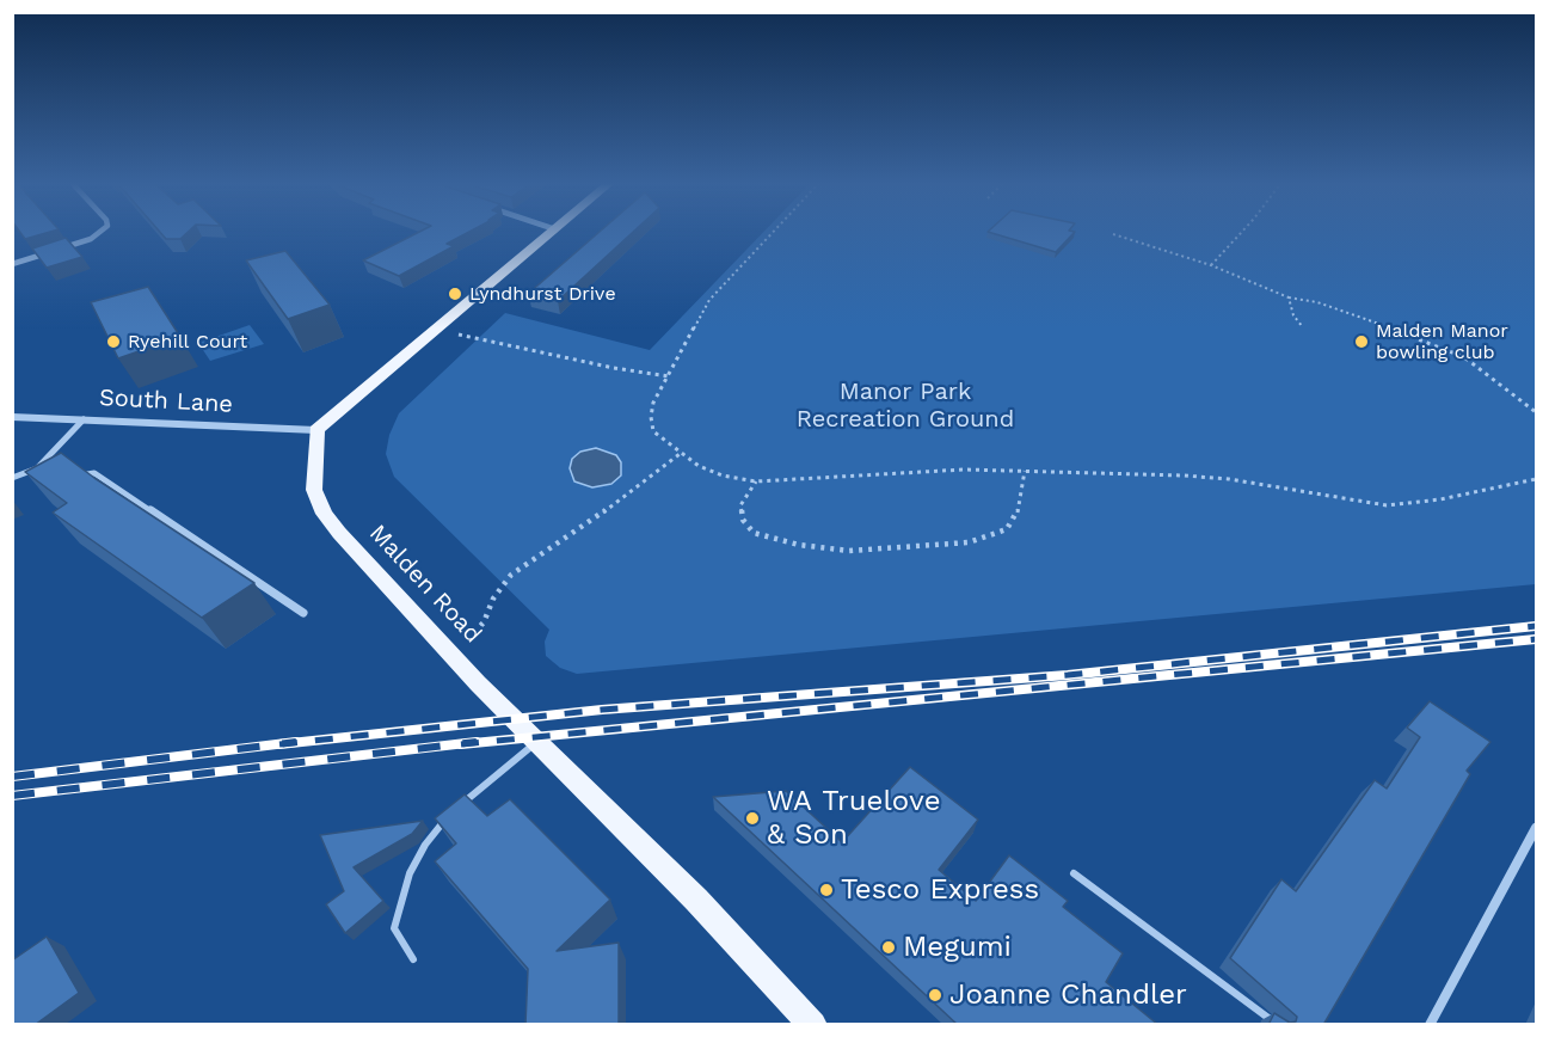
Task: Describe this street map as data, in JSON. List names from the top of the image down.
{
  "streets": {
    "main road": ["Malden Road"],
    "street": ["South Lane"]
  },
  "crossings": [
    ["South Lane", "Malden Road"]
  ],
  "parks": ["Manor Park Recreation Ground"],
  "places": [
    "Lyndhurst Drive",
    "Ryehill Court",
    "Malden Manor bowling club",
    "WA Truelove & Son",
    "Tesco Express",
    "Megumi",
    "Joanne Chandler"
  ]
}
